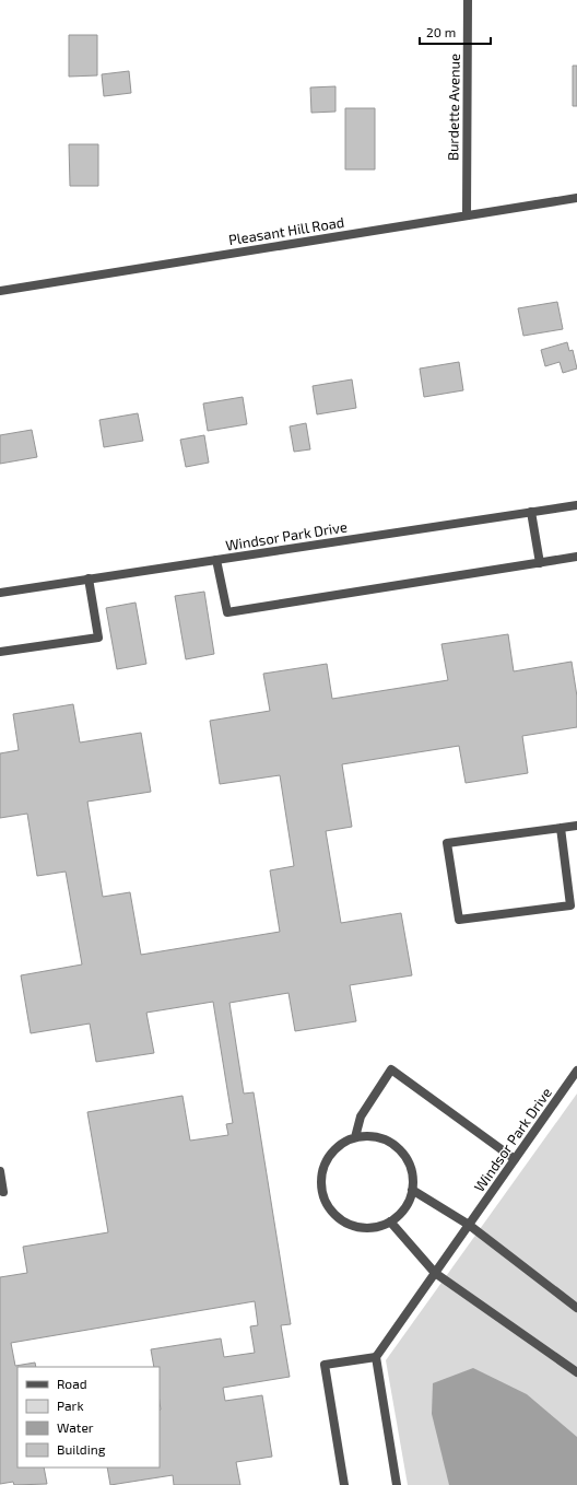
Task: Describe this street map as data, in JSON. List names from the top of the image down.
{
  "streets": {
    "street": ["Burdette Avenue", "Pleasant Hill Road", "Windsor Park Drive"]
  },
  "crossings": [
    ["Burdette Avenue", "Pleasant Hill Road"]
  ],
  "legend": [
    "Road",
    "Park",
    "Water",
    "Building"
  ],
  "scale_bar": "20 m"
}
